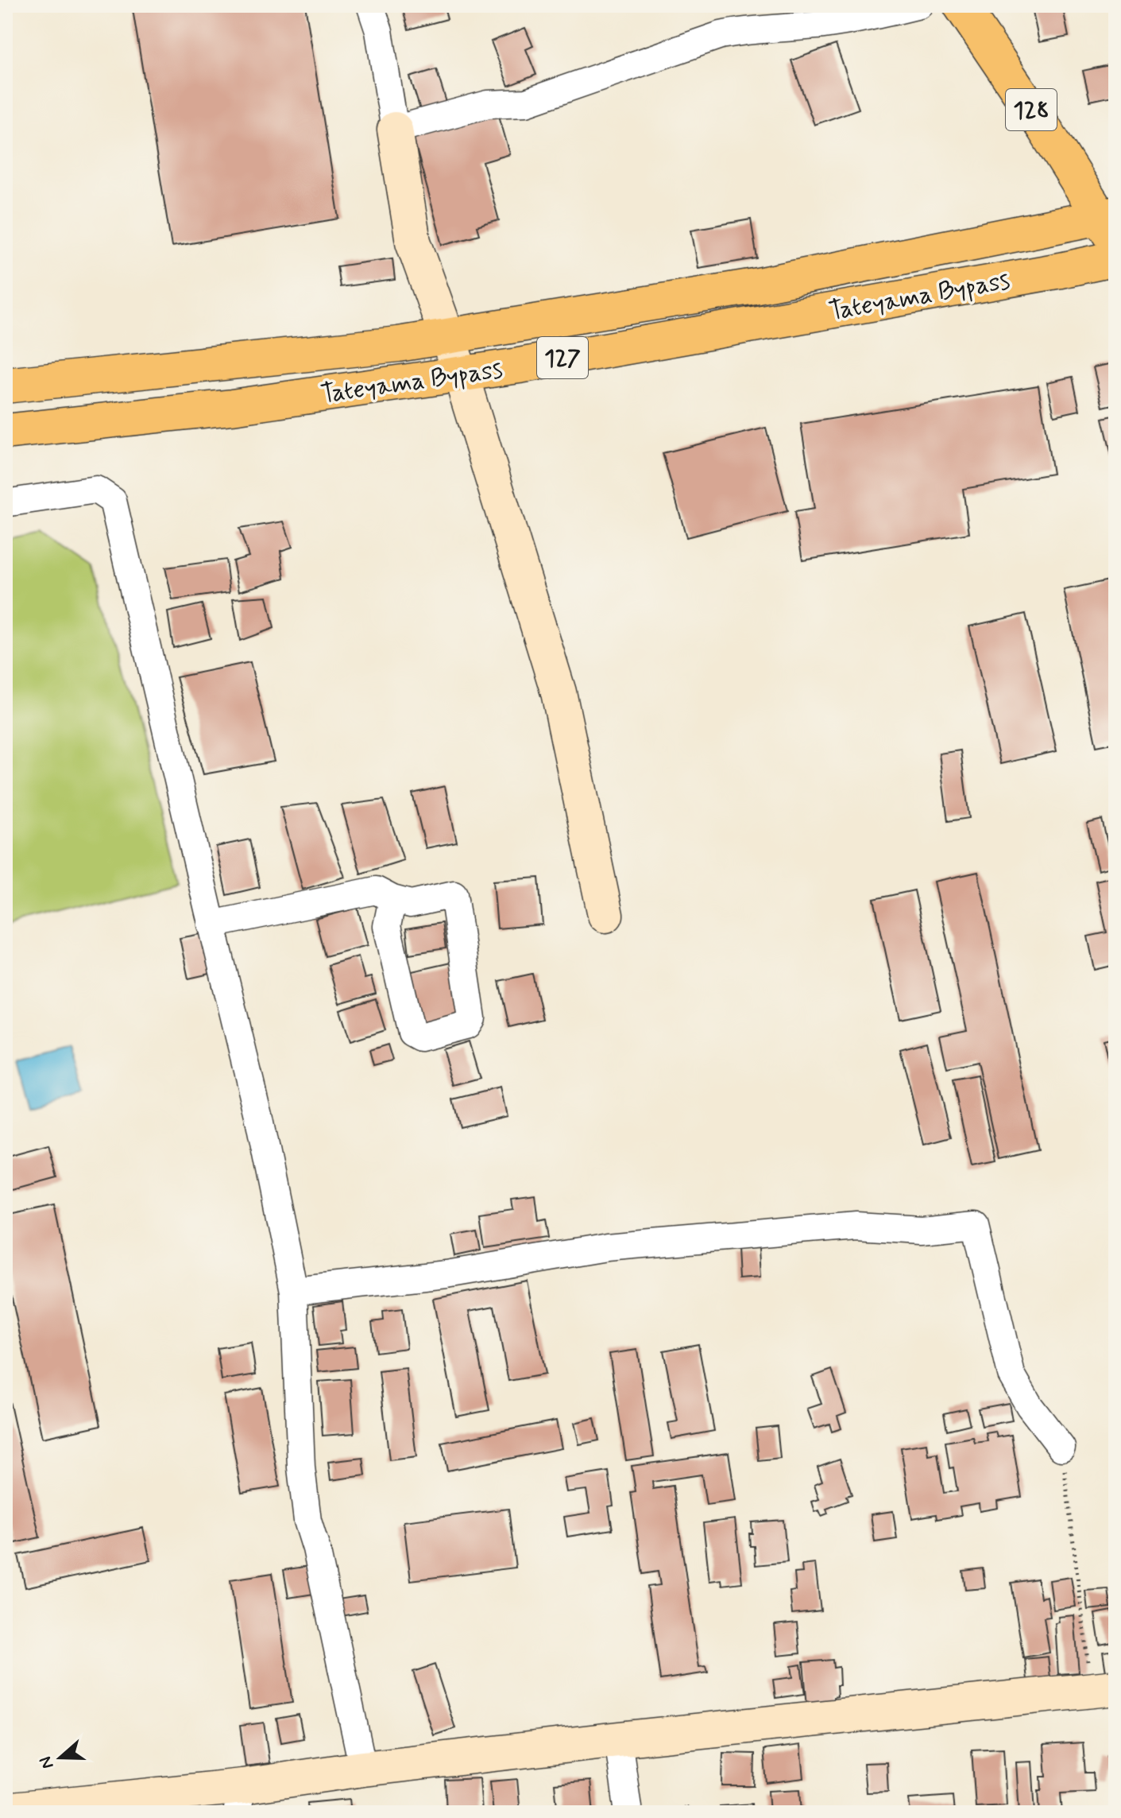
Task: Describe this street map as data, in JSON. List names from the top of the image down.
{
  "streets": {
    "highway": ["128", "Tateyama Bypass", "127"]
  },
  "crossings": [
    ["128", "Tateyama Bypass"]
  ],
  "north": "left"
}
